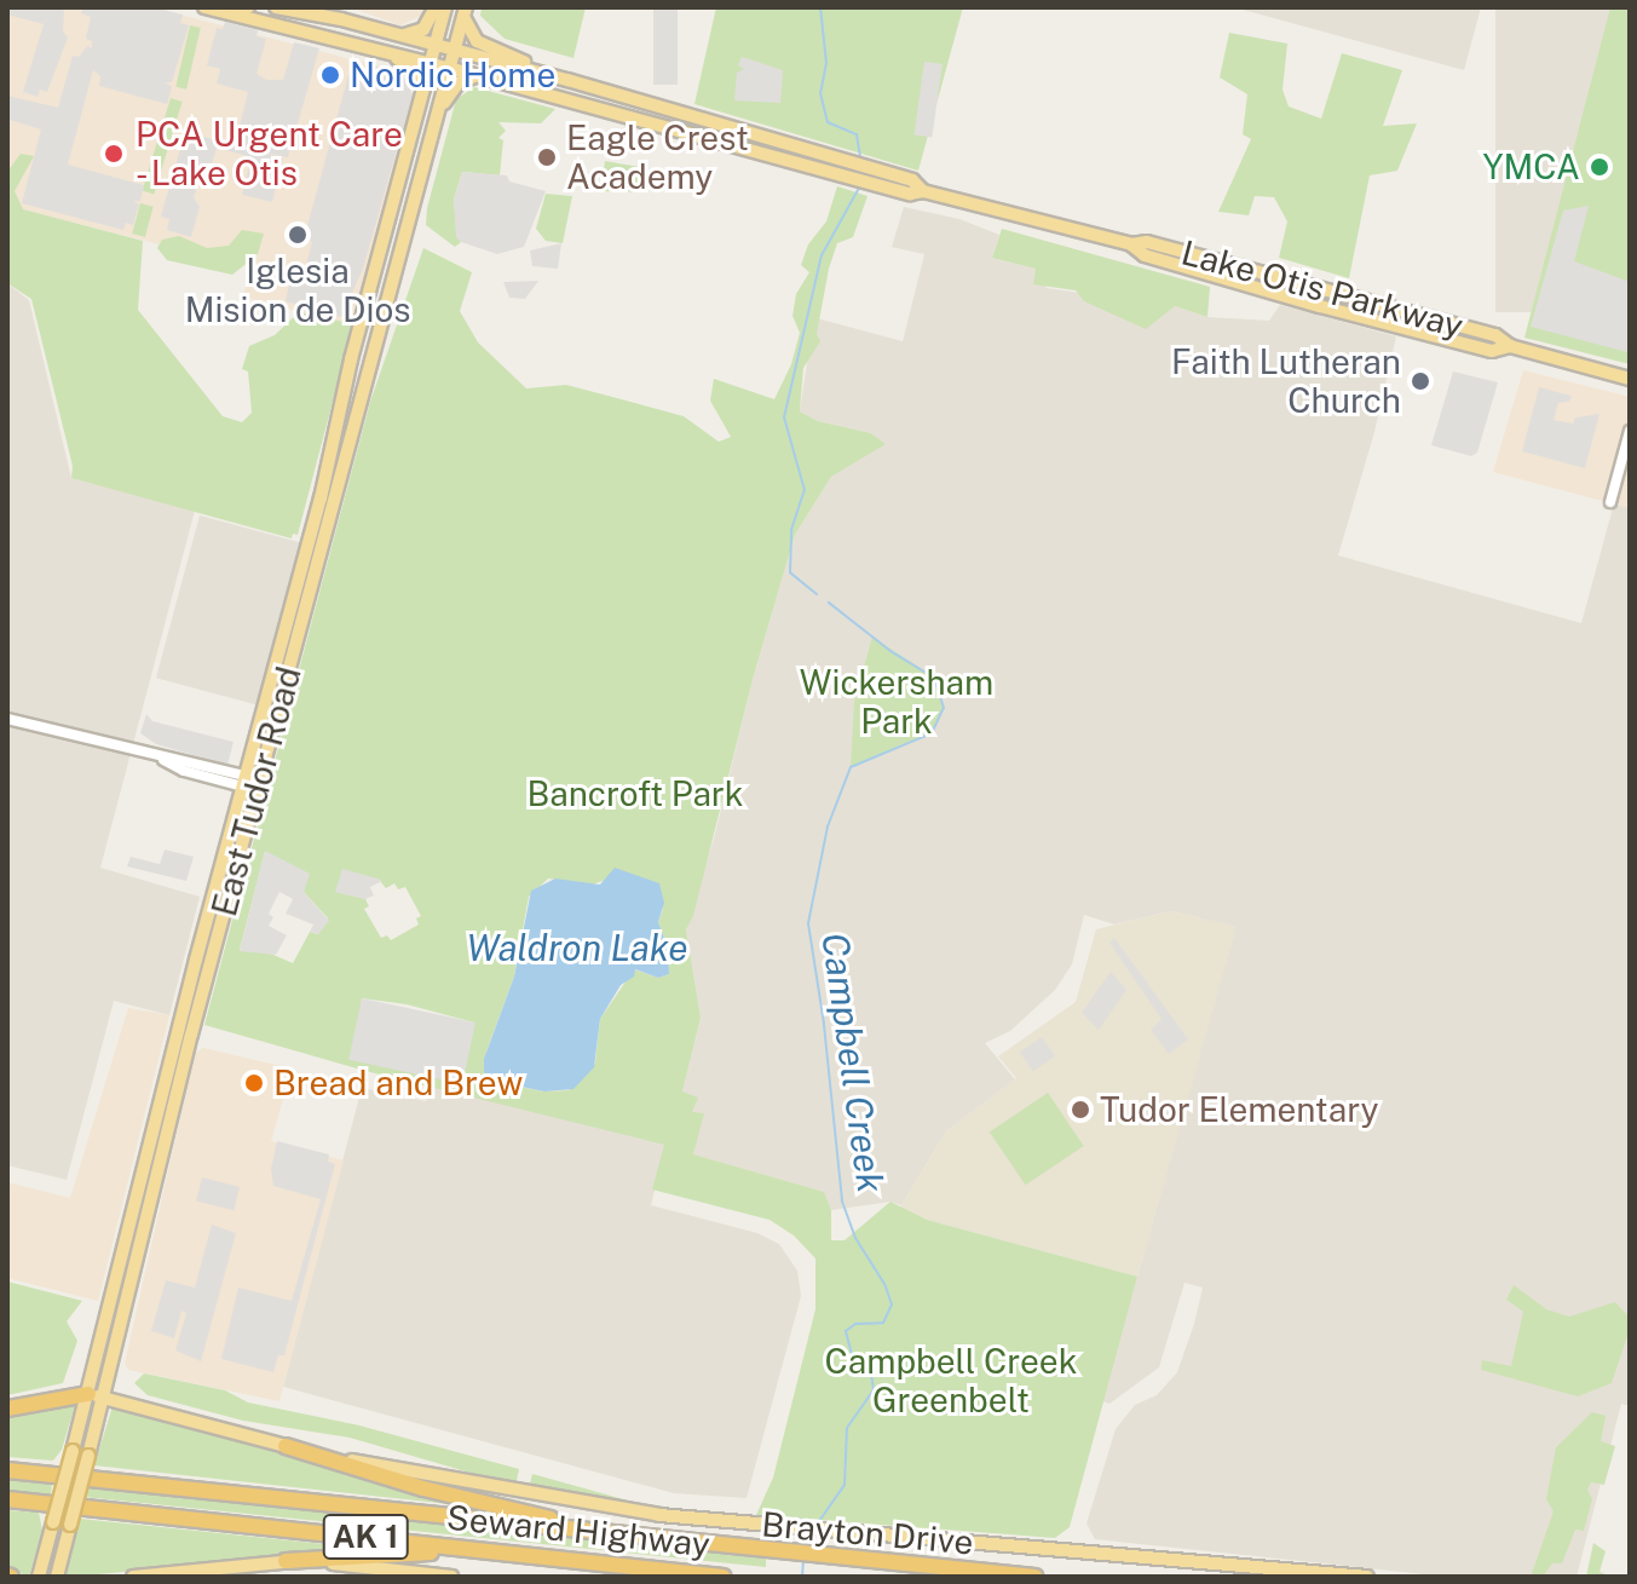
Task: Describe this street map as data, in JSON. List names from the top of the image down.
{
  "streets": {
    "highway": ["Seward Highway", "AK 1"],
    "main road": ["Lake Otis Parkway", "East Tudor Road", "Brayton Drive"]
  },
  "crossings": [
    ["Lake Otis Parkway", "East Tudor Road"],
    ["East Tudor Road", "Brayton Drive"]
  ],
  "water": ["Waldron Lake", "Campbell Creek"],
  "parks": ["Wickersham Park", "Bancroft Park", "Campbell Creek Greenbelt"],
  "places": [
    "Nordic Home",
    "PCA Urgent Care - Lake Otis",
    "Eagle Crest Academy",
    "YMCA",
    "Iglesia Mision de Dios",
    "Faith Lutheran Church",
    "Bread and Brew",
    "Tudor Elementary"
  ]
}
